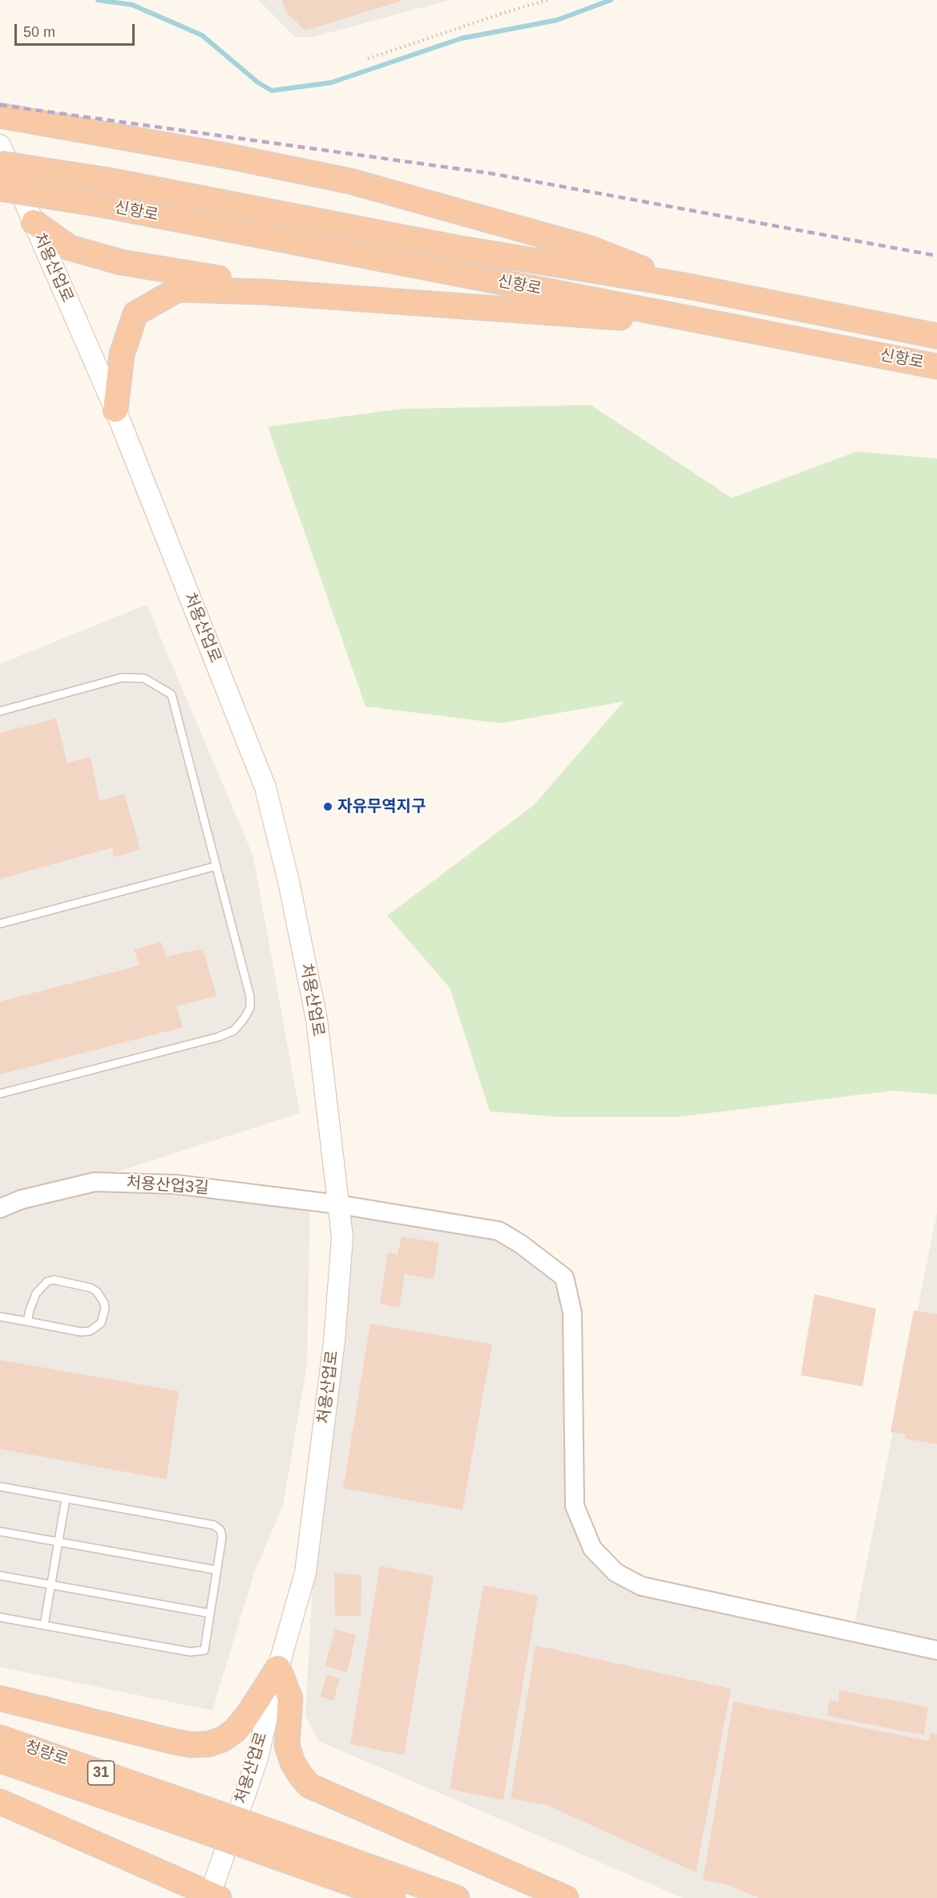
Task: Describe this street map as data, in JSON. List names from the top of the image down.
{
  "streets": {
    "highway": ["신항로", "청량로", "31"],
    "main road": ["처용산업로"],
    "street": ["처용산업3길"]
  },
  "crossings": [
    ["처용산업로", "처용산업3길"]
  ],
  "places": ["자유무역지구"],
  "scale_bar": "50 m"
}
